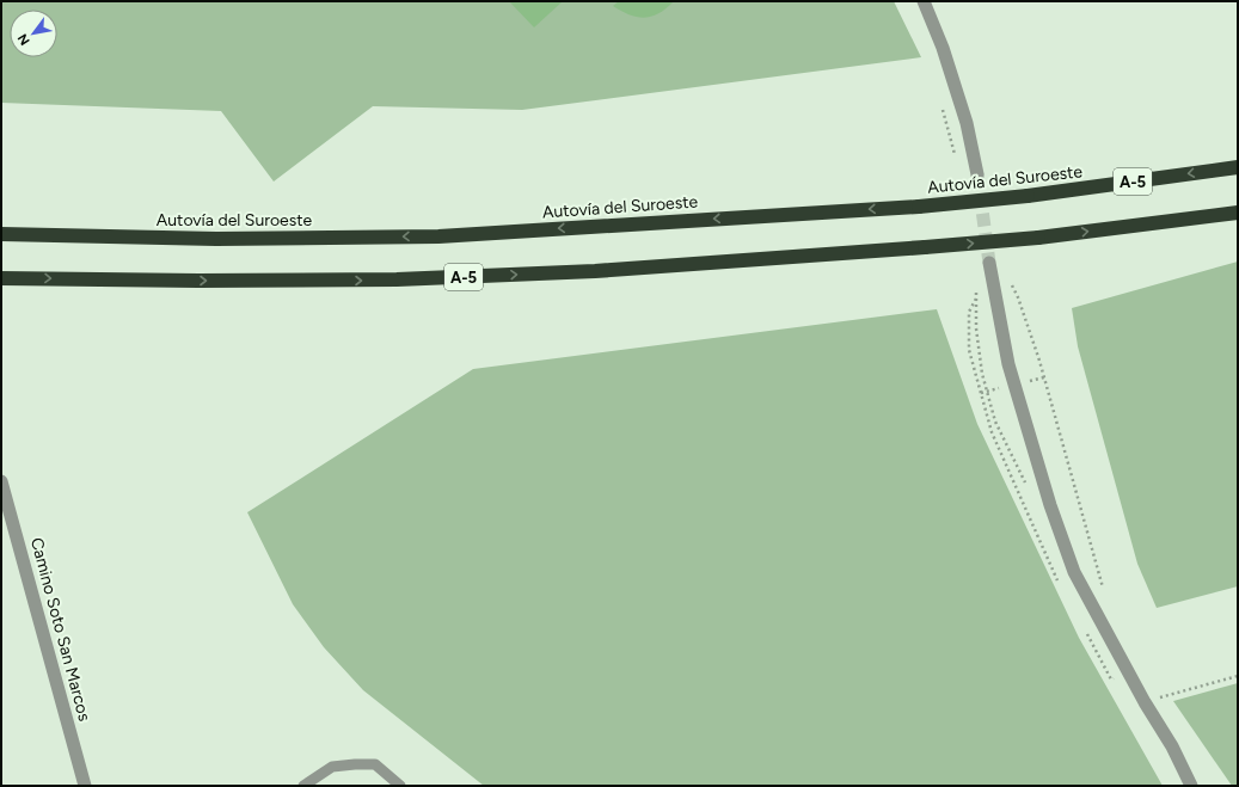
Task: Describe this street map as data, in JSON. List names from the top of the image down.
{
  "streets": {
    "highway": ["Autovía del Suroeste", "A-5"],
    "street": ["Camino Soto San Marcos"]
  },
  "north": "bottom left"
}
